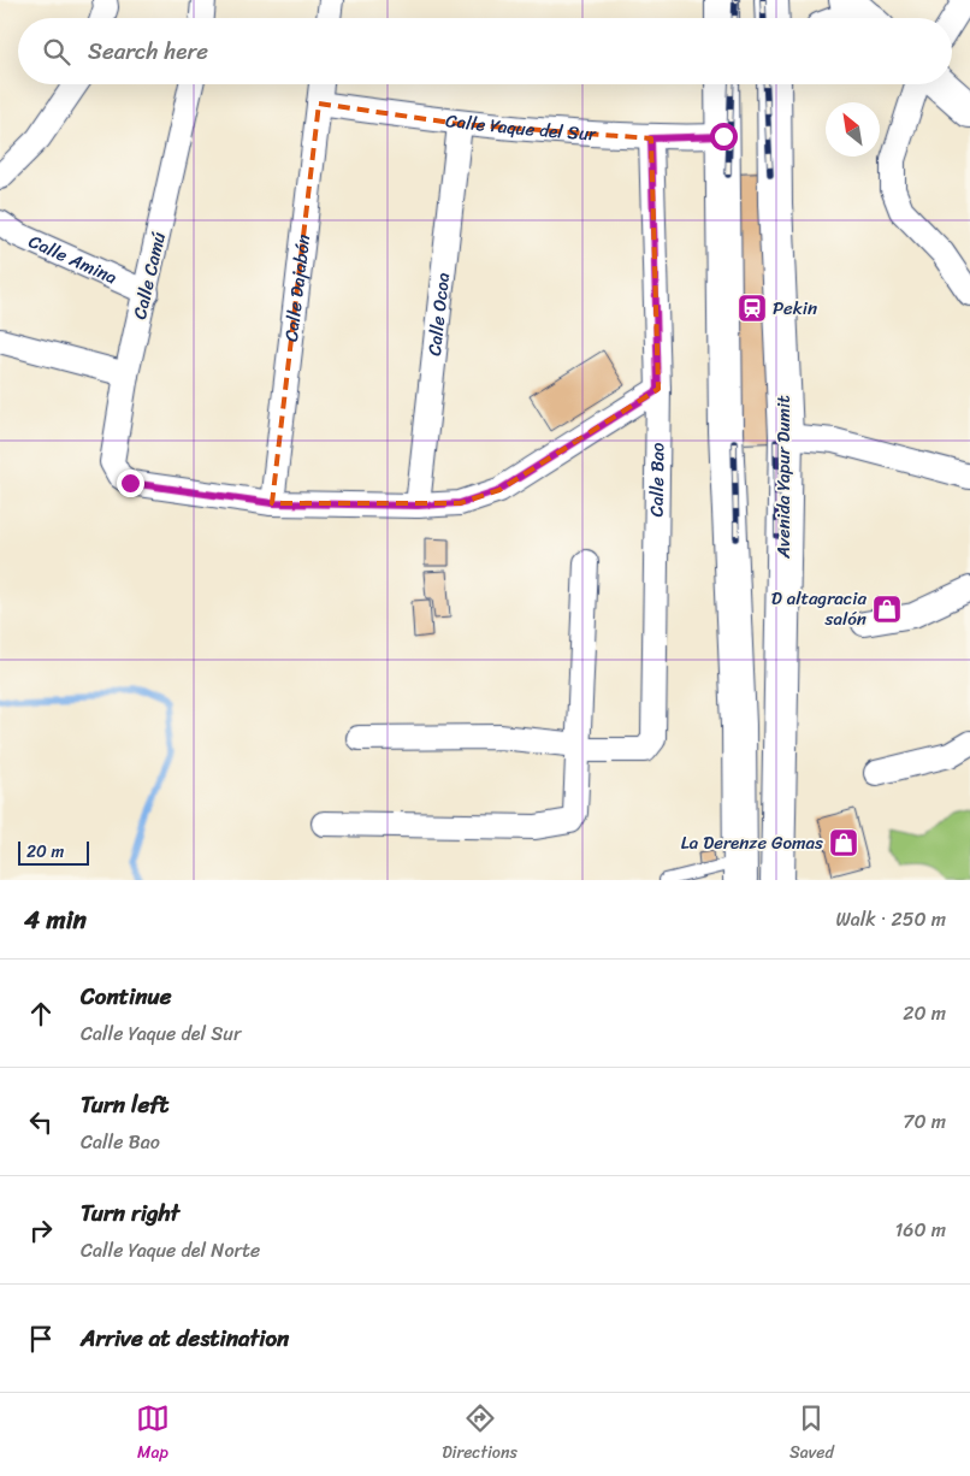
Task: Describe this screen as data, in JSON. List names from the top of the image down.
{
  "streets": {
    "main road": ["Avenida Yapur Dumit"],
    "street": [
      "Calle Yaque del Sur",
      "Calle Amina",
      "Calle Camú",
      "Calle Dajabón",
      "Calle Ocoa",
      "Calle Bao"
    ]
  },
  "crossings": [
    ["Calle Yaque del Sur", "Calle Dajabón"],
    ["Calle Yaque del Sur", "Calle Ocoa"],
    ["Calle Yaque del Sur", "Calle Bao"],
    ["Calle Amina", "Calle Camú"],
    ["Calle Camú", "Calle Dajabón"]
  ],
  "places": {
    "station": ["Pekin"],
    "shop": ["D altagracia salón", "La Derenze Gomas"]
  },
  "scale_bar": "20 m",
  "north": "top left",
  "page": {
    "search": "Search here",
    "scale": "20 m",
    "heading": ["4 min", "Walk · 250 m"],
    "list": [
      ["Continue", "Calle Yaque del Sur", "20 m"],
      ["Turn left", "Calle Bao", "70 m"],
      ["Turn right", "Calle Yaque del Norte", "160 m"],
      "Arrive at destination"
    ],
    "nav": ["Map", "Directions", "Saved"]
  }
}
